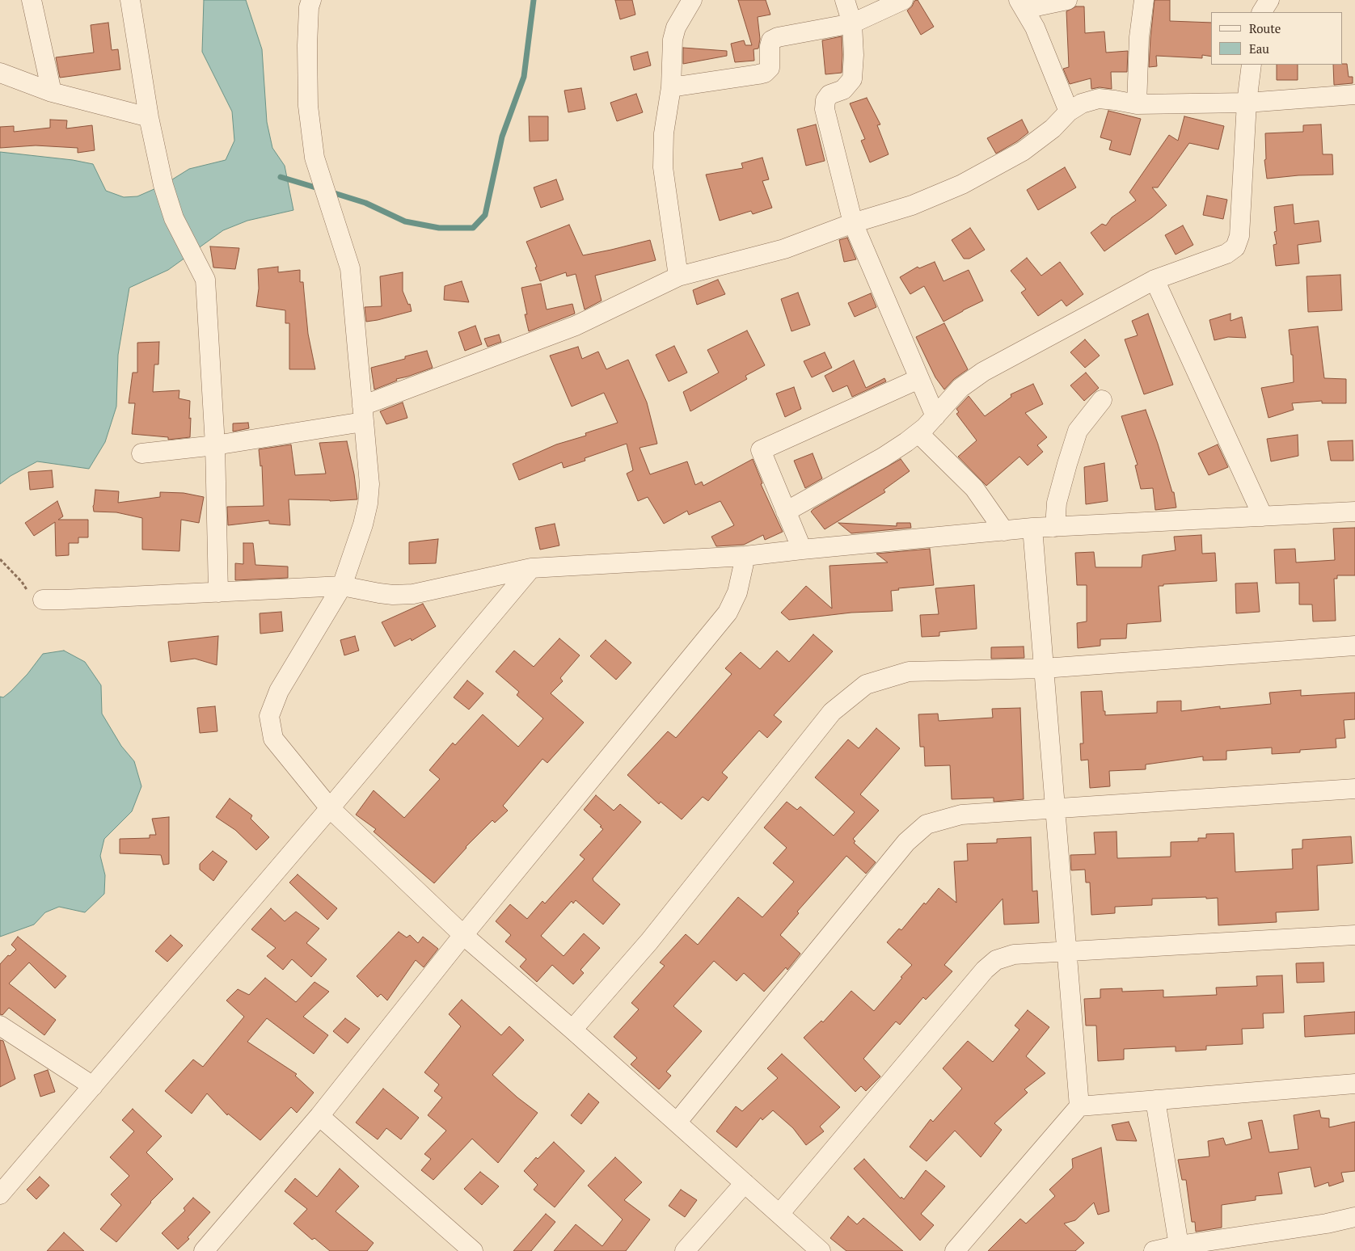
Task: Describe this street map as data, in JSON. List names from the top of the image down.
{
  "legend": ["Route", "Eau"]
}
